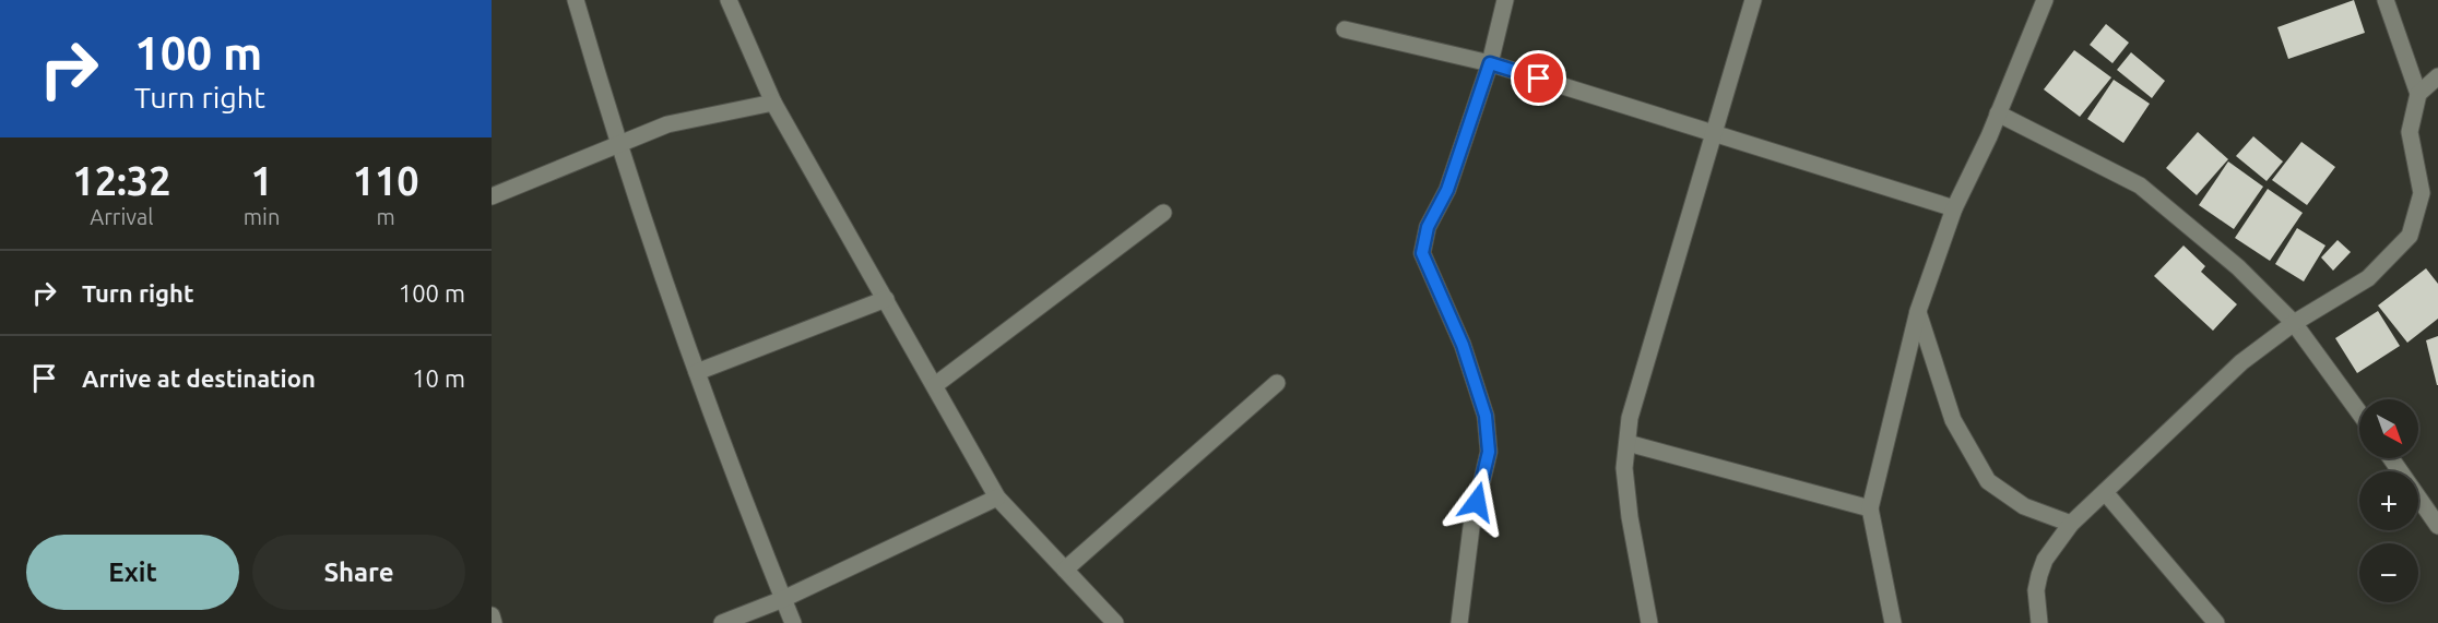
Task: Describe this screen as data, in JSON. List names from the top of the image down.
{
  "north": "bottom right",
  "page": {
    "turn": ["100 m", "Turn right"],
    "eta": [
      "12:32",
      "Arrival",
      "1",
      "min",
      "110",
      "m"
    ],
    "list": [
      {
        "name": "Turn right",
        "value": "100 m"
      },
      {
        "name": "Arrive at destination",
        "value": "10 m"
      }
    ],
    "map_buttons": ["+", "−"],
    "buttons": ["Exit", "Share"]
  }
}
